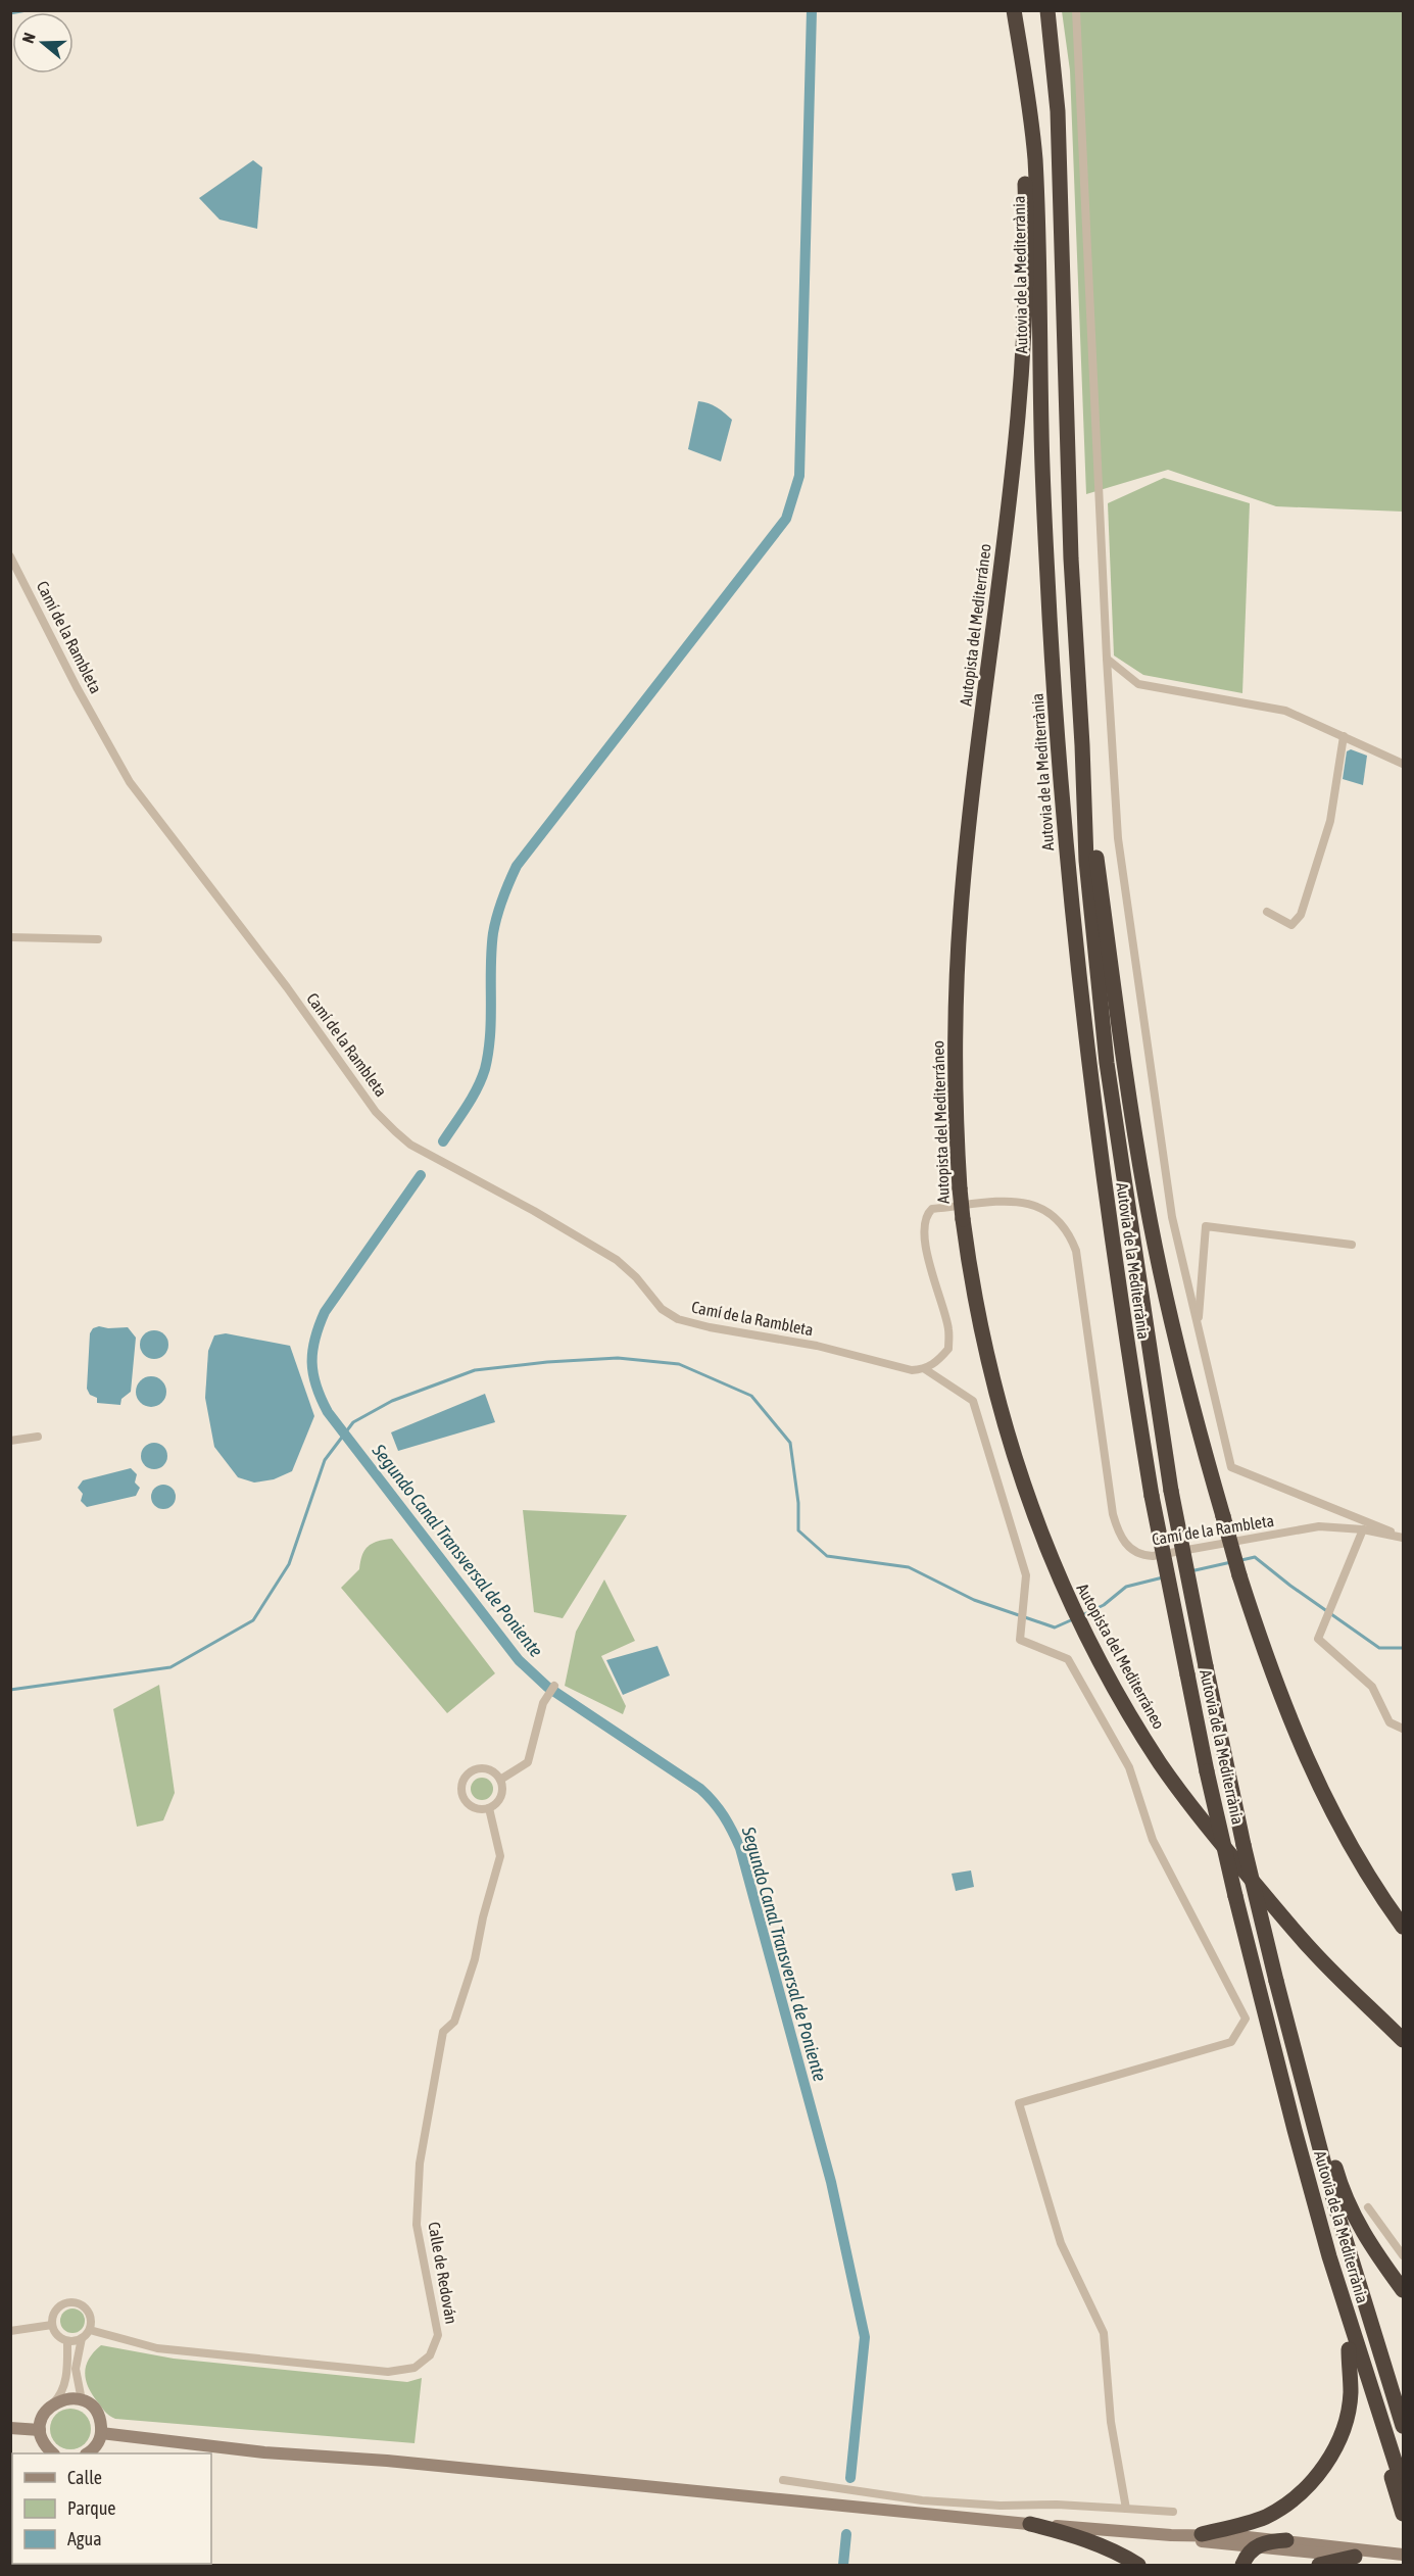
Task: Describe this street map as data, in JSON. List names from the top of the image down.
{
  "streets": {
    "highway": ["Autovia de la Mediterrània", "Autopista del Mediterráneo"],
    "street": ["Camí de la Rambleta", "Calle de Redován"]
  },
  "crossings": [
    ["Autovia de la Mediterrània", "Autopista del Mediterráneo"]
  ],
  "water": ["Segundo Canal Transversal de Poniente"],
  "legend": ["Calle", "Parque", "Agua"],
  "north": "left"
}
